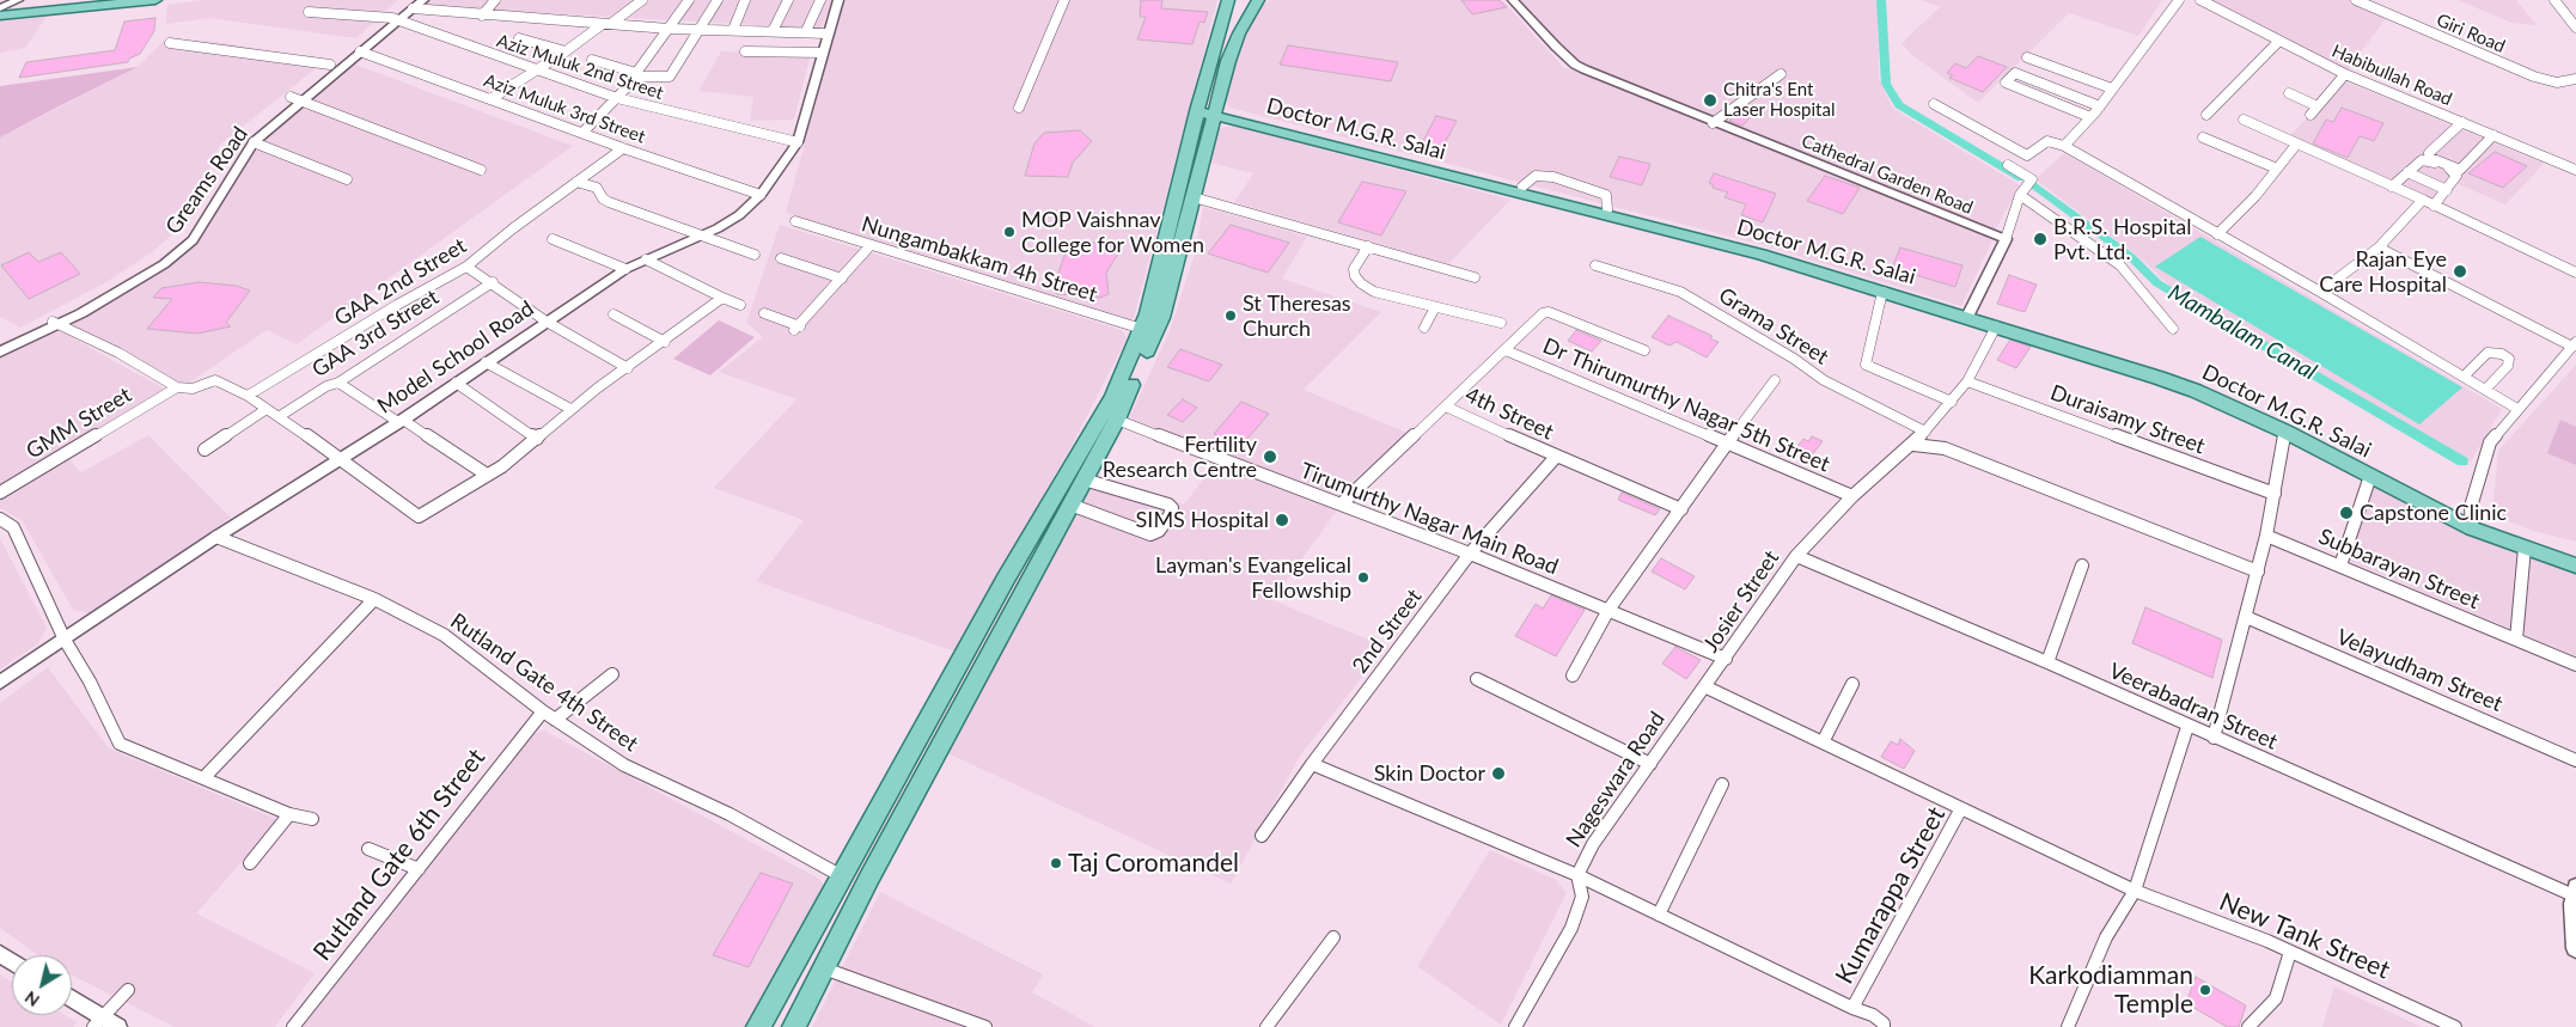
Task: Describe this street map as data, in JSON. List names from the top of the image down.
{
  "streets": {
    "main road": ["Doctor M.G.R. Salai"],
    "street": [
      "Giri Road",
      "Aziz Muluk 2nd Street",
      "Habibullah Road",
      "Aziz Muluk 3rd Street",
      "Cathedral Garden Road",
      "Greams Road",
      "Nungambakkam 4h Street",
      "GAA 2nd Street",
      "Grama Street",
      "GAA 3rd Street",
      "Model School Road",
      "Dr Thirumurthy Nagar 5th Street",
      "4th Street",
      "Duraisamy Street",
      "GMM Street",
      "Tirumurthy Nagar Main Road",
      "Subbarayan Street",
      "Josier Street",
      "2nd Street",
      "Velayudham Street",
      "Rutland Gate 4th Street",
      "Veerabadran Street",
      "Nageswara Road",
      "Rutland Gate 6th Street",
      "Kumarappa Street",
      "New Tank Street"
    ]
  },
  "crossings": [
    ["Aziz Muluk 2nd Street", "Greams Road"],
    ["Aziz Muluk 2nd Street", "Model School Road"],
    ["Aziz Muluk 3rd Street", "Greams Road"],
    ["Aziz Muluk 3rd Street", "GAA 2nd Street"],
    ["Aziz Muluk 3rd Street", "Model School Road"],
    ["Doctor M.G.R. Salai", "Josier Street"],
    ["Grama Street", "Josier Street"],
    ["Model School Road", "Rutland Gate 4th Street"],
    ["Dr Thirumurthy Nagar 5th Street", "Josier Street"],
    ["4th Street", "2nd Street"],
    ["Duraisamy Street", "Josier Street"],
    ["Tirumurthy Nagar Main Road", "Josier Street"],
    ["Tirumurthy Nagar Main Road", "2nd Street"],
    ["Josier Street", "Veerabadran Street"],
    ["Josier Street", "Nageswara Road"],
    ["Rutland Gate 4th Street", "Rutland Gate 6th Street"],
    ["Kumarappa Street", "New Tank Street"]
  ],
  "water": ["Mambalam Canal"],
  "places": [
    "Chitra's Ent Laser Hospital",
    "MOP Vaishnav College for Women",
    "B.R.S. Hospital Pvt. Ltd.",
    "Rajan Eye Care Hospital",
    "St Theresas Church",
    "Fertility Research Centre",
    "Capstone Clinic",
    "SIMS Hospital",
    "Layman's Evangelical Fellowship",
    "Skin Doctor",
    "Taj Coromandel",
    "Karkodiamman Temple"
  ],
  "north": "bottom left"
}
